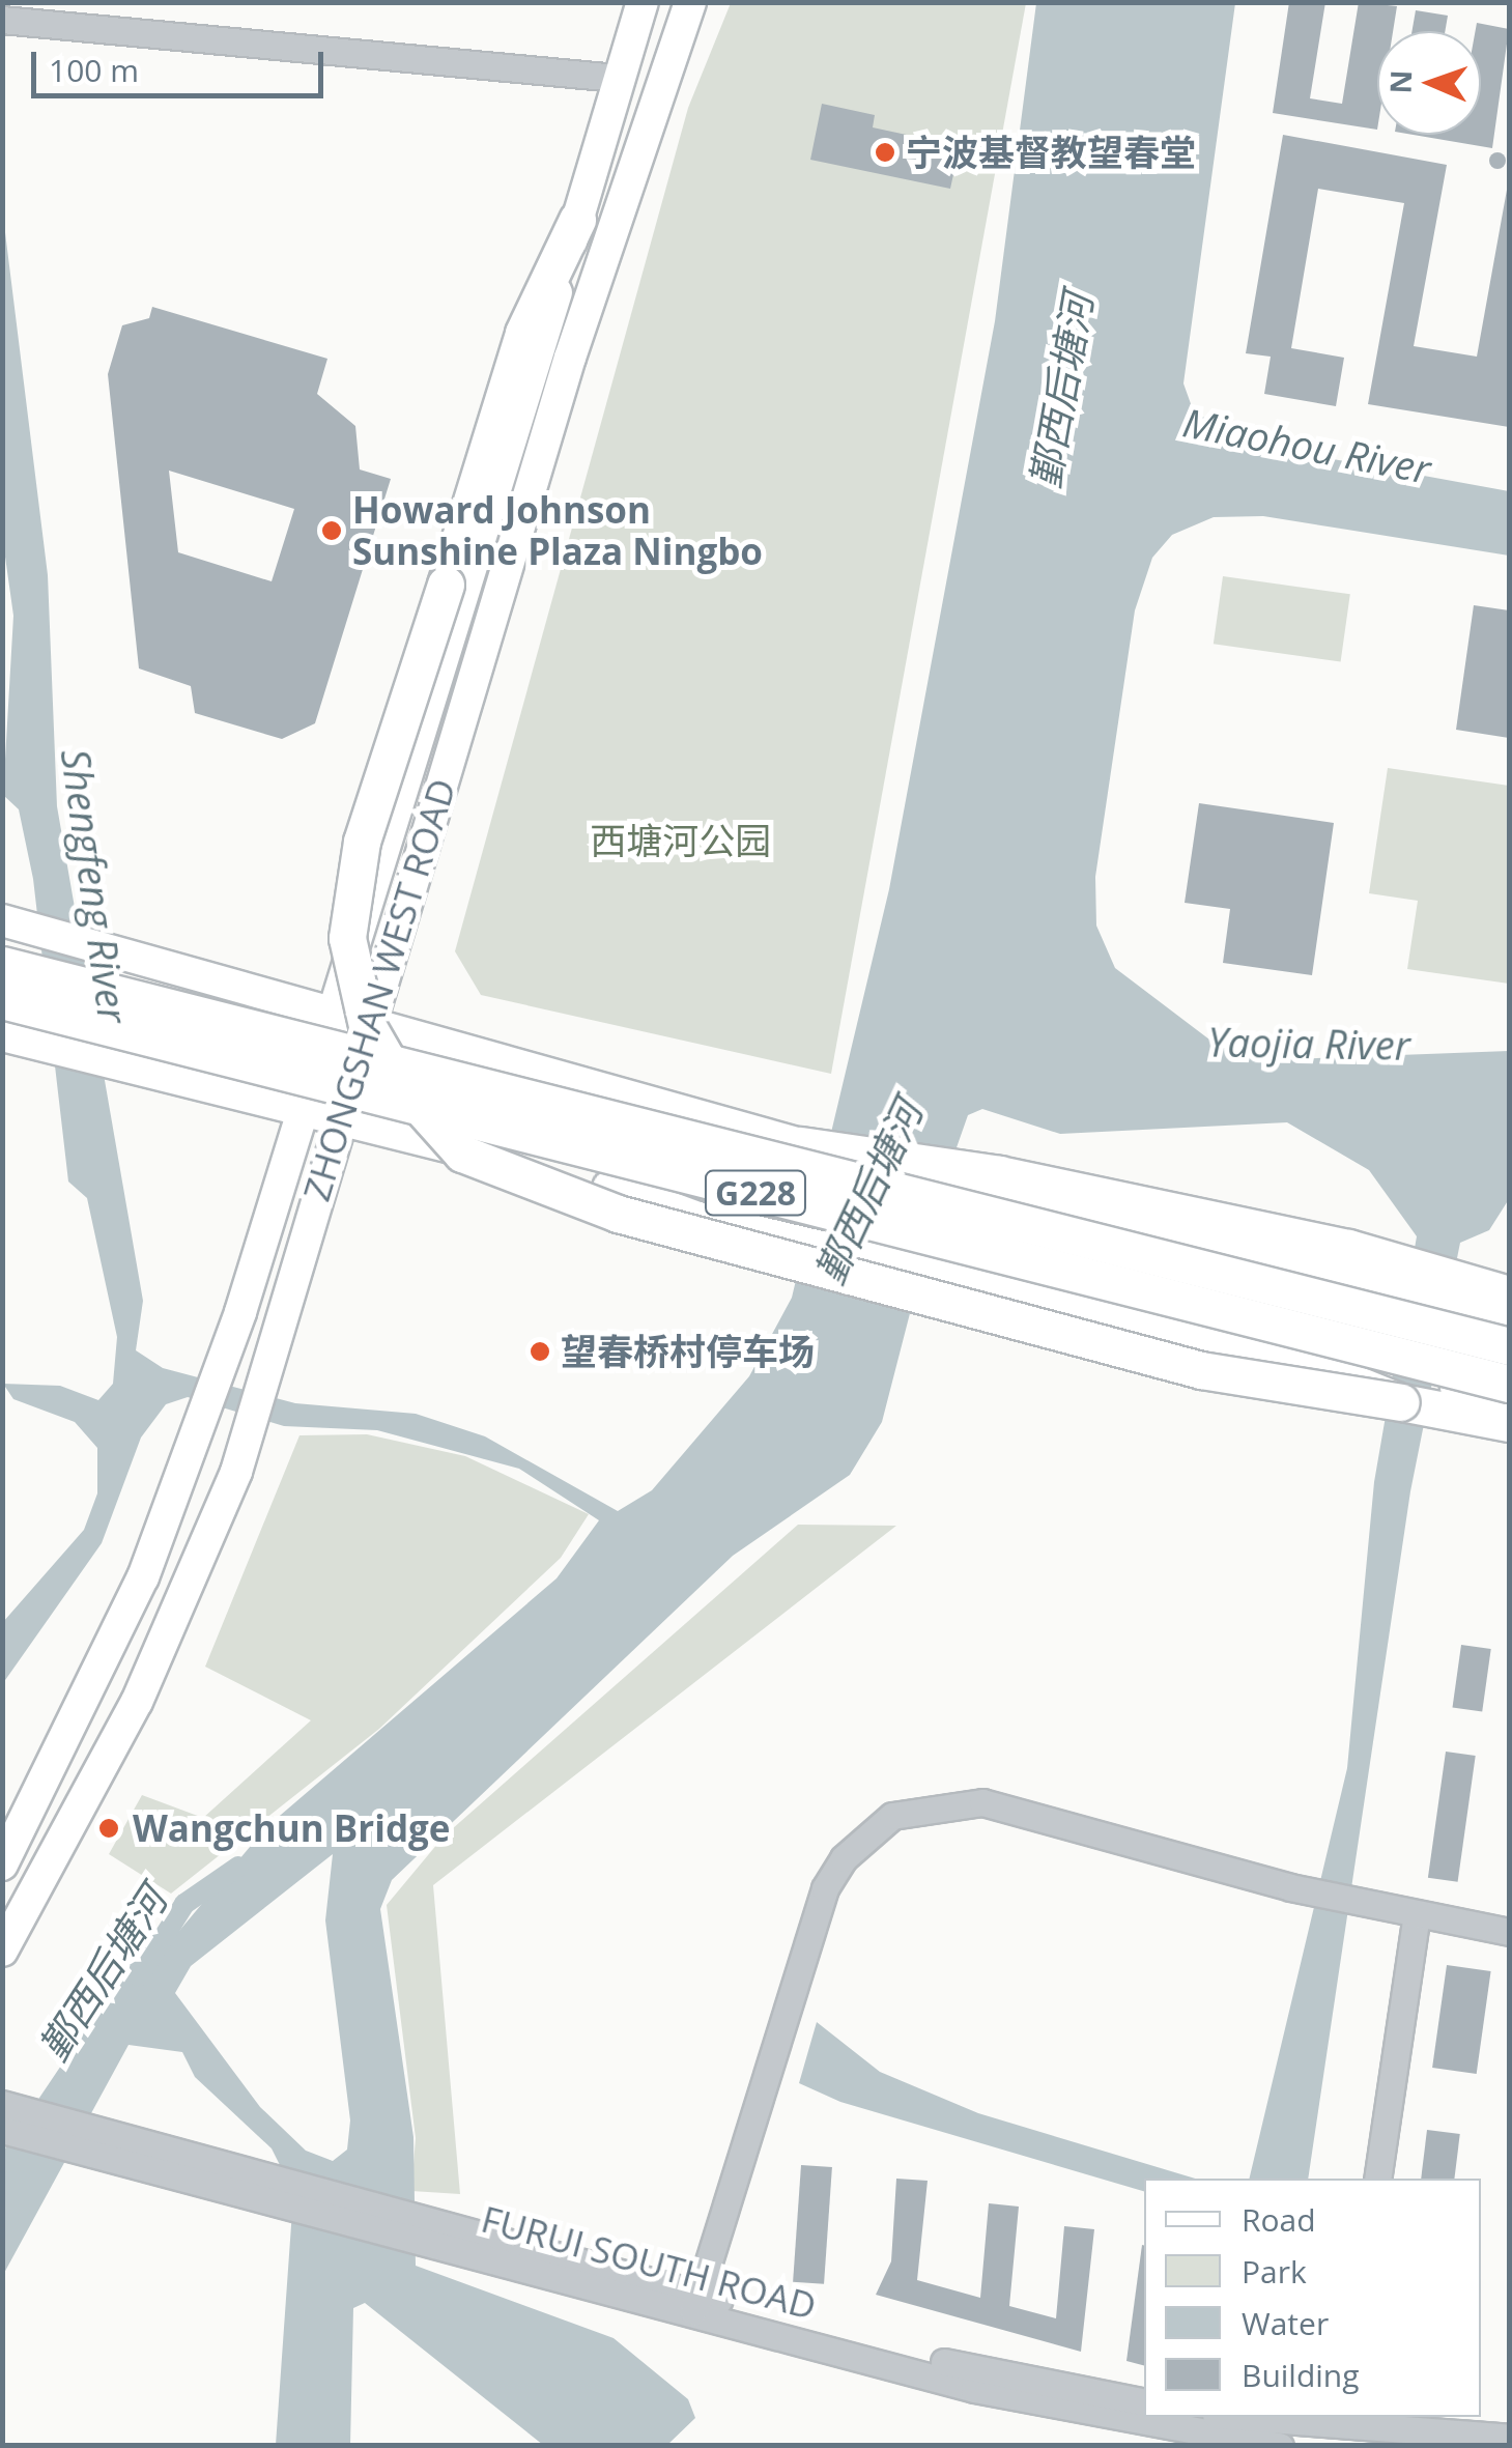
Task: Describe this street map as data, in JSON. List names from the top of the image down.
{
  "streets": {
    "highway": ["G228"],
    "main road": ["ZHONGSHAN WEST ROAD"],
    "street": ["FURUI SOUTH ROAD"]
  },
  "water": [
    "鄞西后塘河",
    "Miaohou River",
    "Shengfeng River",
    "Yaojia River"
  ],
  "parks": ["西塘河公园"],
  "places": [
    "宁波基督教望春堂",
    "Howard Johnson Sunshine Plaza Ningbo",
    "望春桥村停车场",
    "Wangchun Bridge"
  ],
  "legend": [
    "Road",
    "Park",
    "Water",
    "Building"
  ],
  "scale_bar": "100 m",
  "north": "left"
}
